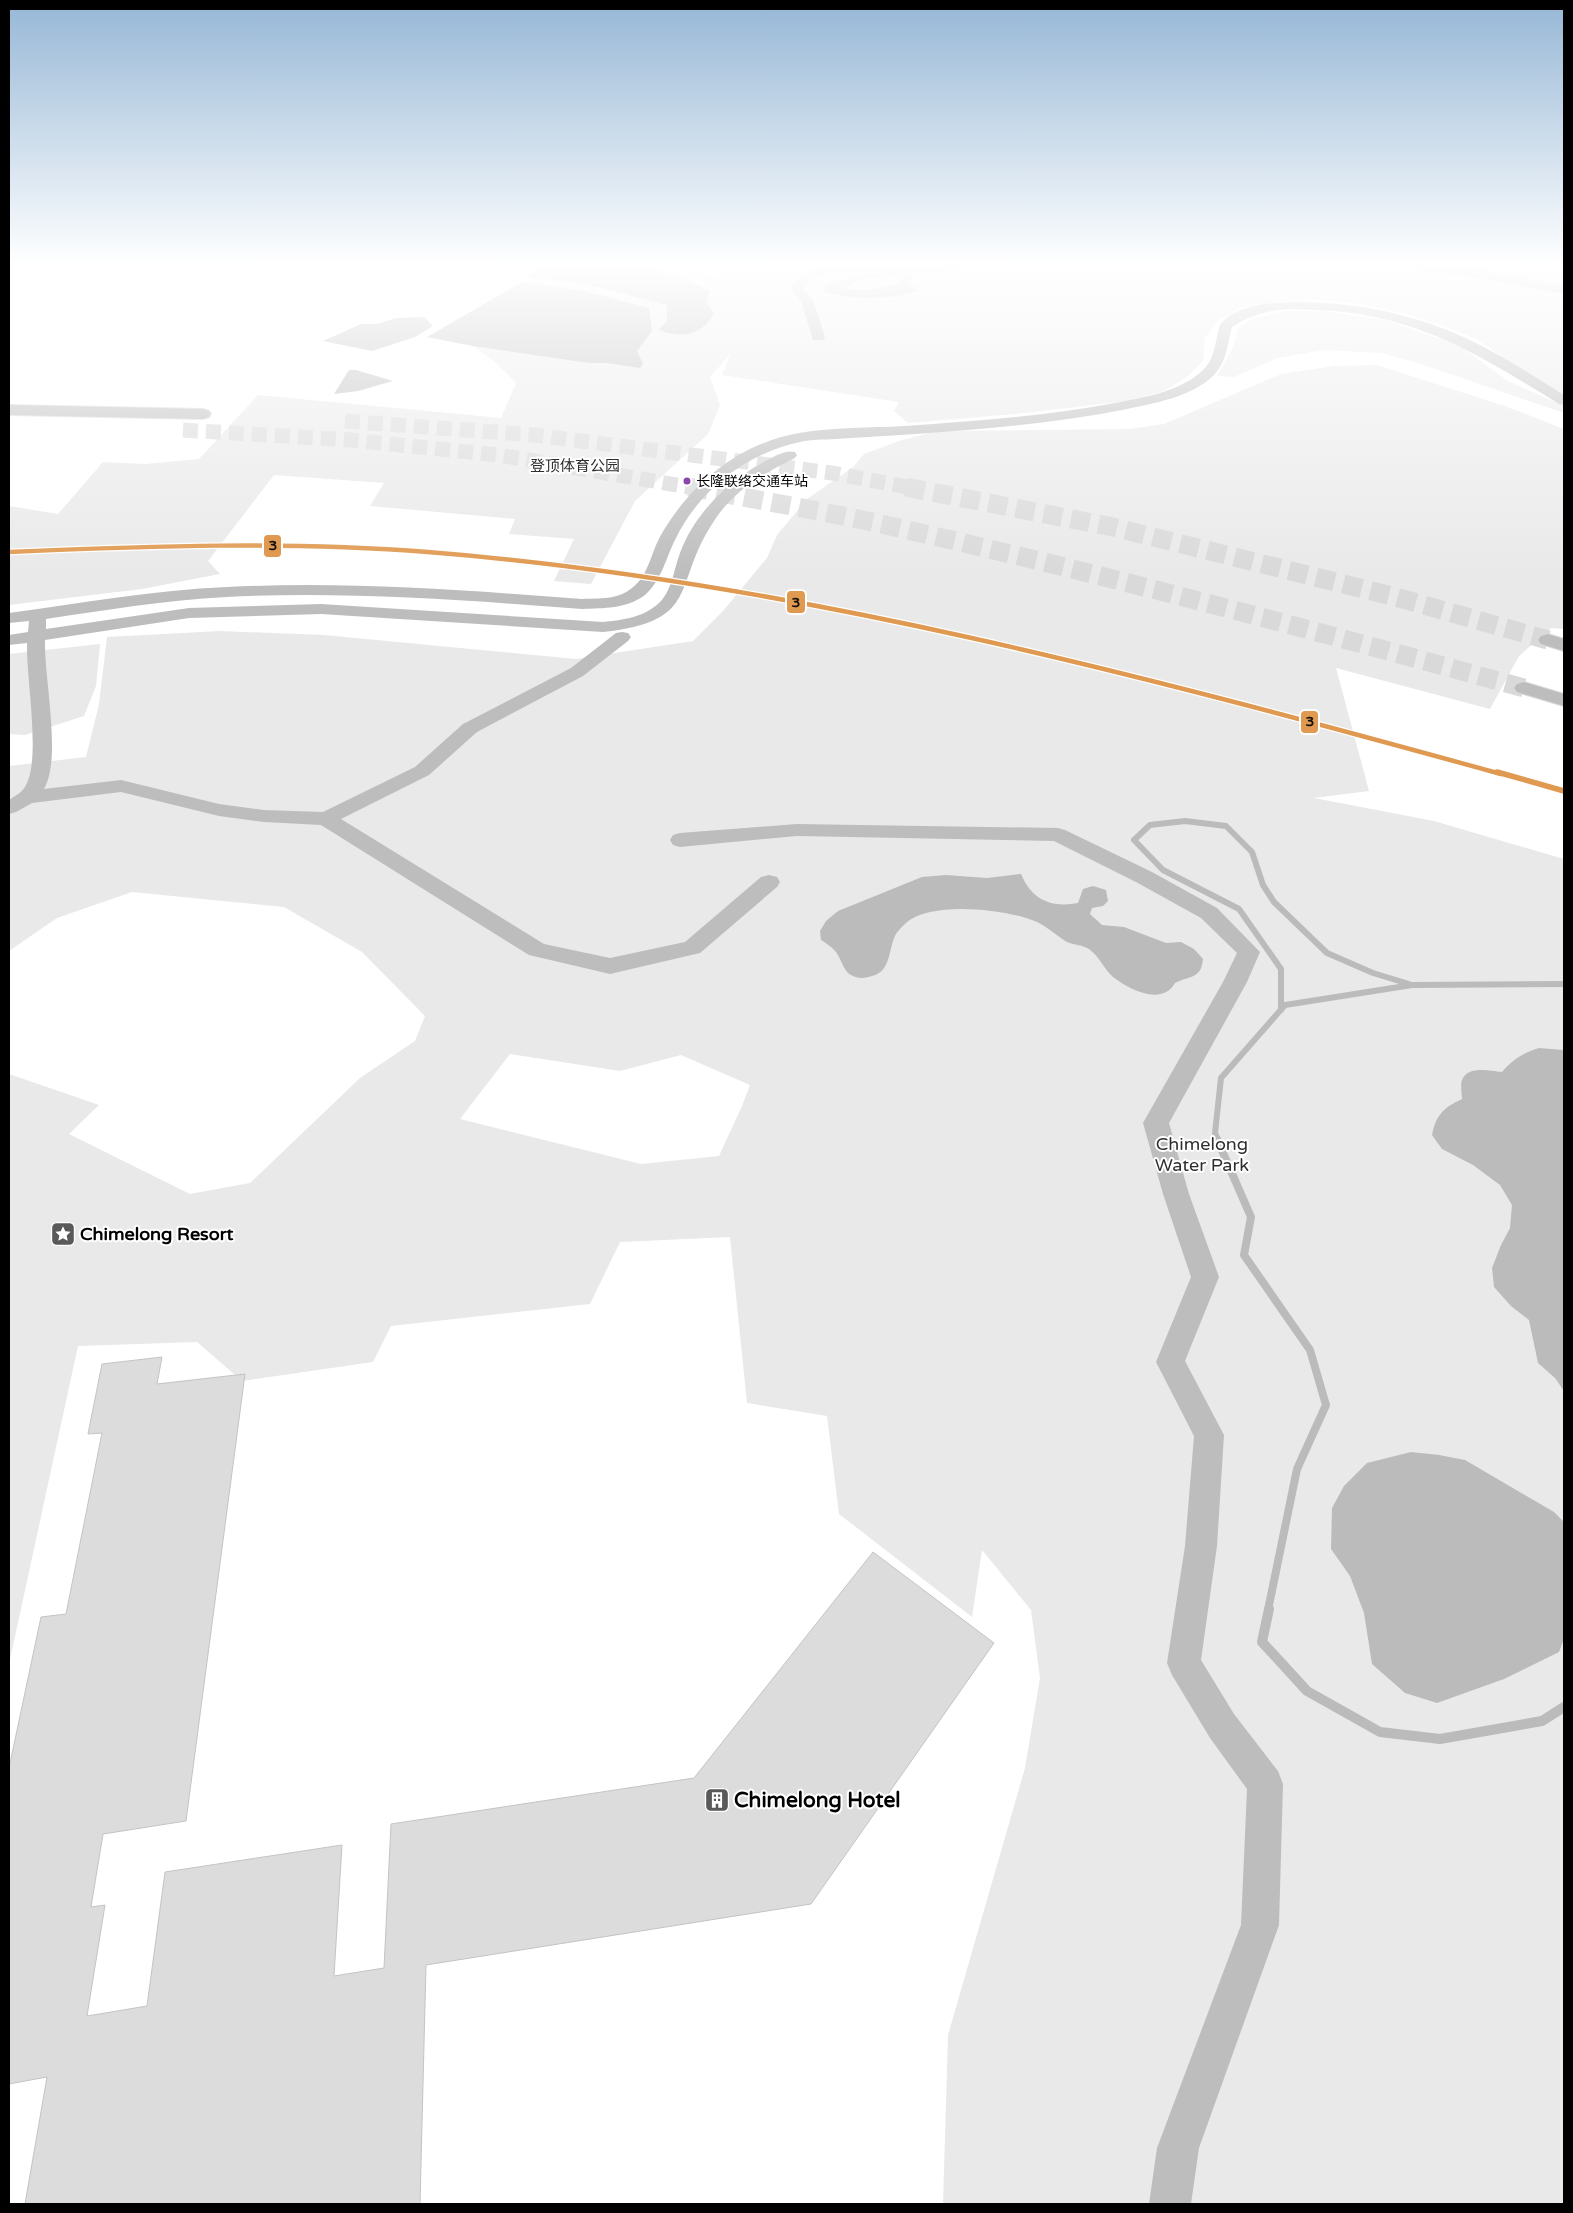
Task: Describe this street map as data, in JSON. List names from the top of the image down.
{
  "parks": ["登顶体育公园", "Chimelong Water Park"],
  "places": {
    "other": ["长隆联络交通车站"],
    "place": ["Chimelong Resort"],
    "building": ["Chimelong Hotel"]
  },
  "lines": ["transit line 3"]
}
